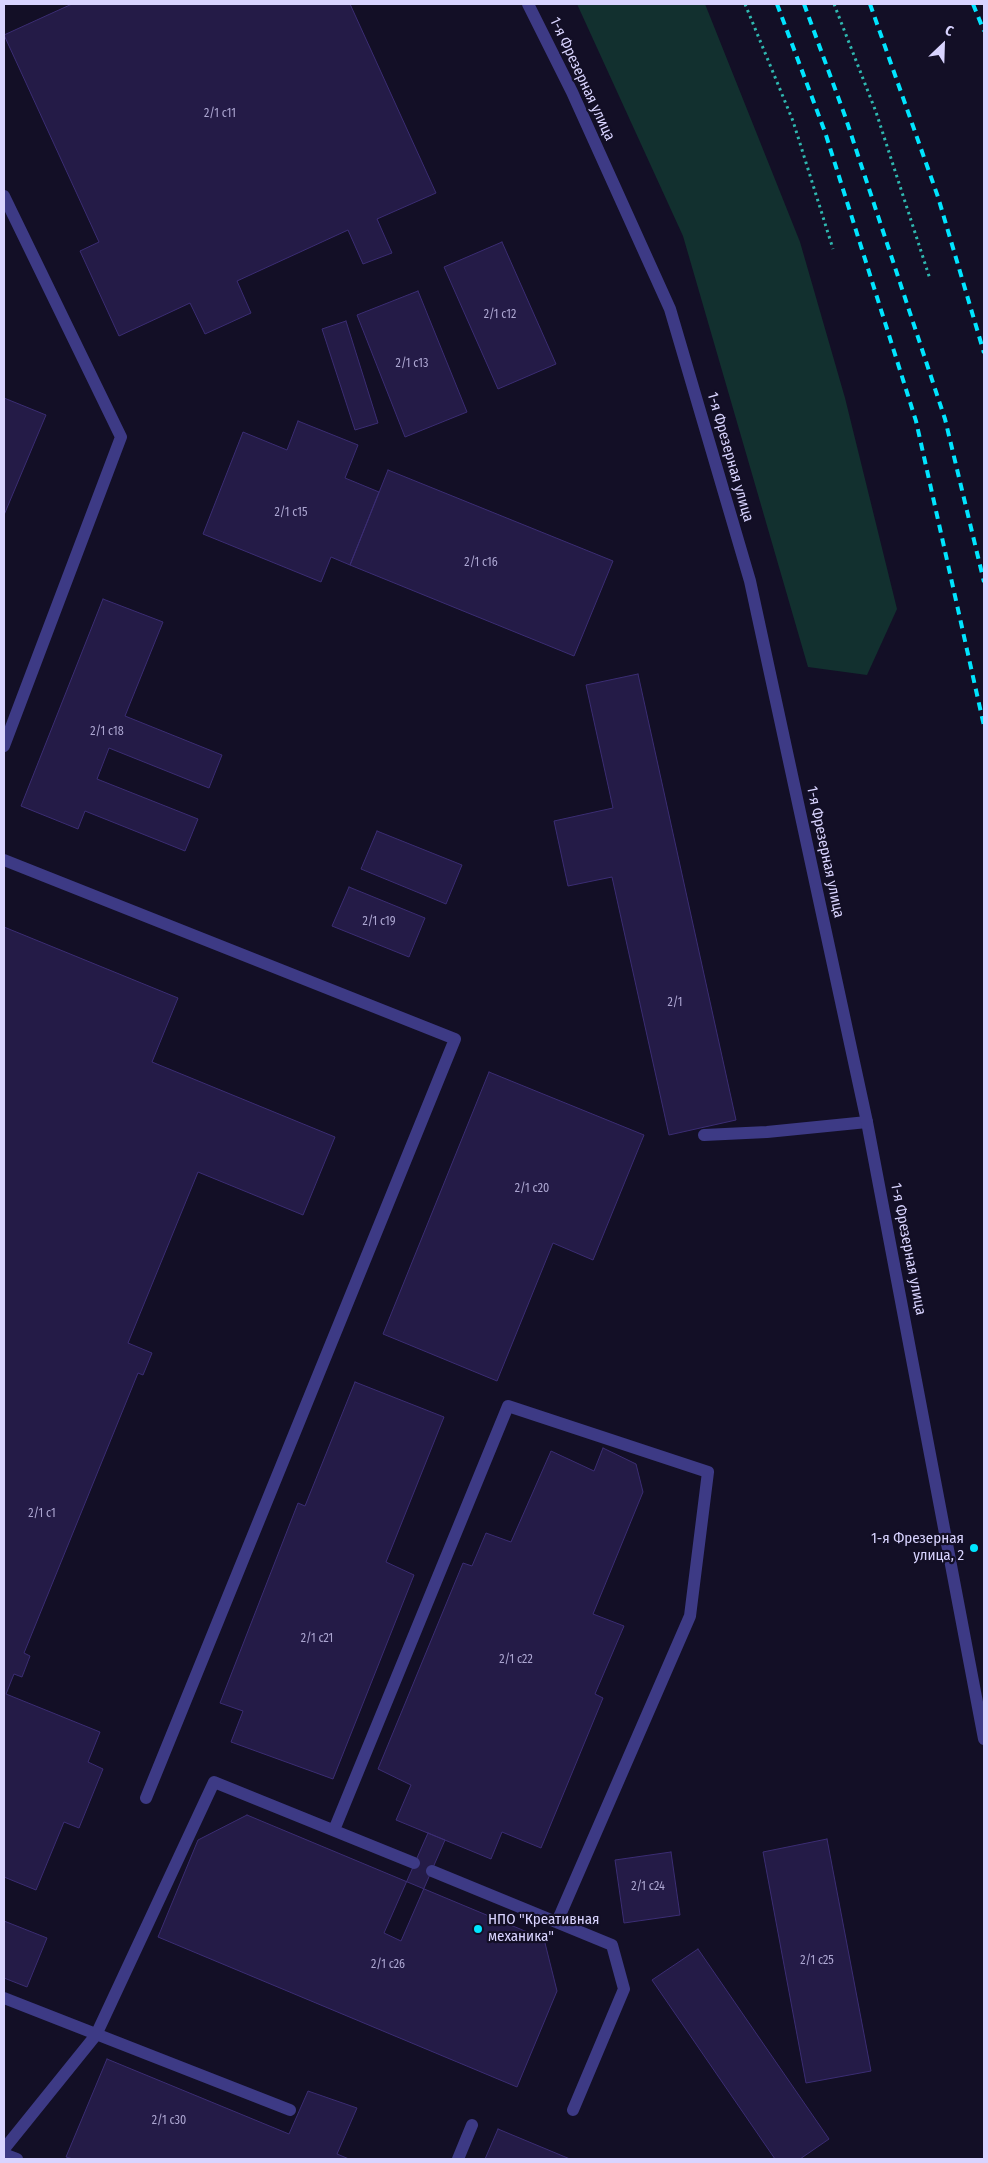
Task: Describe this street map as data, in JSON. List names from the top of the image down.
{
  "streets": {
    "street": ["1-я Фрезерная улица"]
  },
  "places": ["1-я Фрезерная улица, 2", "НПО \"Креативная механика\""],
  "house_numbers": [
    "2/1 с11",
    "2/1 с12",
    "2/1 с13",
    "2/1 с15",
    "2/1 с16",
    "2/1 с18",
    "2/1 с19",
    "2/1",
    "2/1 c20",
    "2/1 с1",
    "2/1 c21",
    "2/1 c22",
    "2/1 с24",
    "2/1 с25",
    "2/1 с26",
    "2/1 с30"
  ],
  "north": "top right"
}
